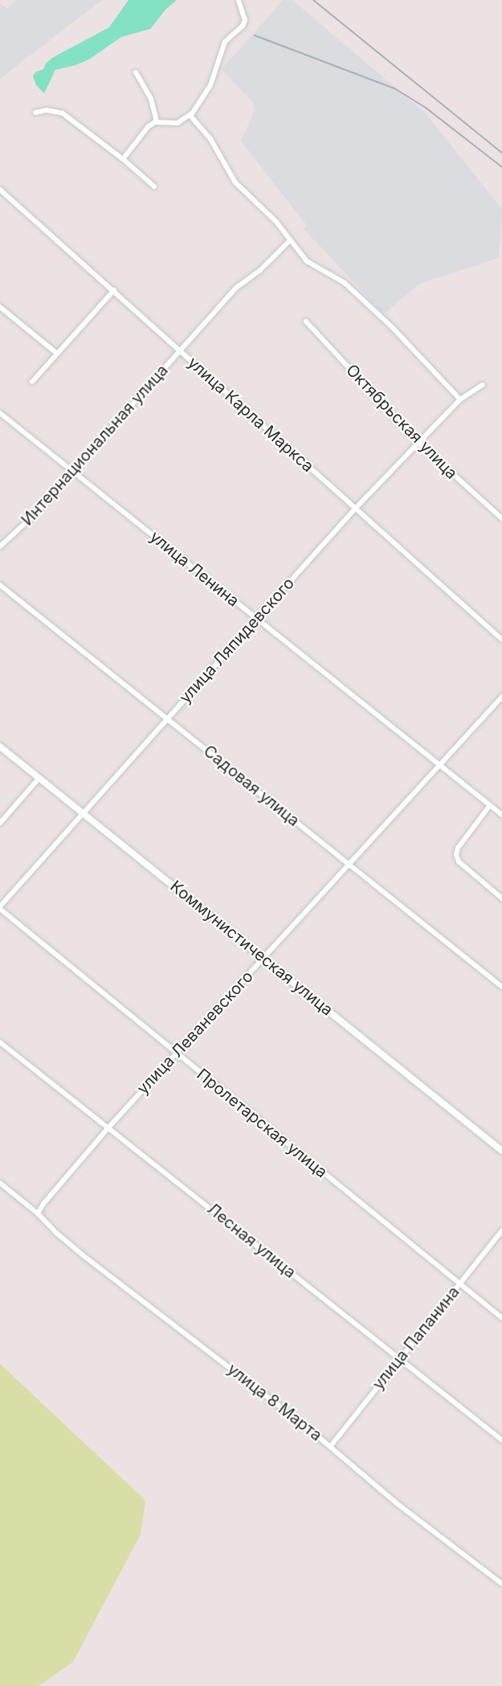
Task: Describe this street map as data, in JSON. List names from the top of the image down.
{
  "streets": {
    "street": [
      "улица Карла Маркса",
      "Октябрьская улица",
      "Интернациональная улица",
      "улица Ленина",
      "улица Ляпидевского",
      "Садовая улица",
      "Коммунистическая улица",
      "улица Леваневского",
      "Пролетарская улица",
      "Лесная улица",
      "улица Папанина",
      "улица 8 Марта"
    ]
  },
  "crossings": [
    ["улица Карла Маркса", "Интернациональная улица"],
    ["улица Карла Маркса", "улица Ляпидевского"],
    ["Октябрьская улица", "улица Ляпидевского"],
    ["Интернациональная улица", "улица Ленина"],
    ["улица Ленина", "улица Ляпидевского"],
    ["улица Ленина", "улица Леваневского"],
    ["улица Ляпидевского", "Садовая улица"],
    ["улица Ляпидевского", "Коммунистическая улица"],
    ["улица Ляпидевского", "Пролетарская улица"],
    ["Садовая улица", "улица Леваневского"],
    ["Коммунистическая улица", "улица Леваневского"],
    ["улица Леваневского", "Пролетарская улица"],
    ["улица Леваневского", "Лесная улица"],
    ["улица Леваневского", "улица 8 Марта"],
    ["Пролетарская улица", "улица Папанина"],
    ["Лесная улица", "улица Папанина"],
    ["улица Папанина", "улица 8 Марта"]
  ]
}
